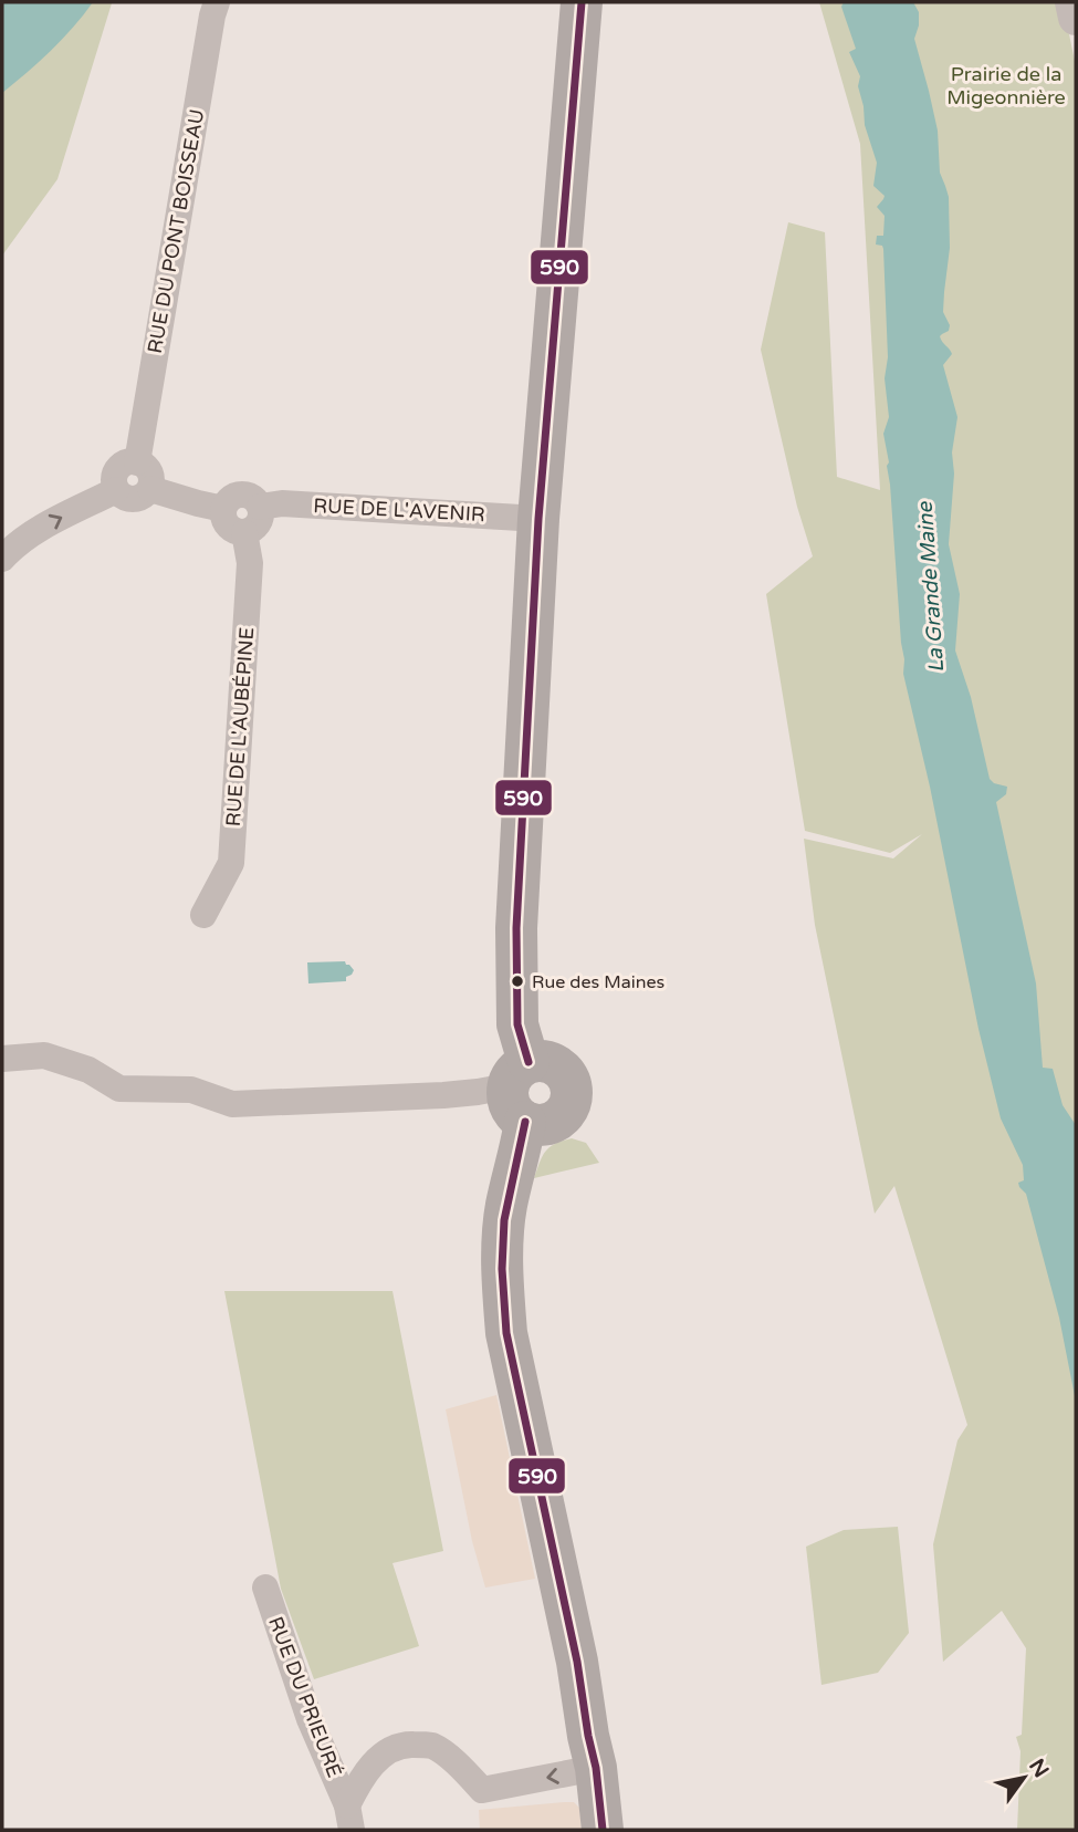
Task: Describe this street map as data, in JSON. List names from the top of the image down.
{
  "streets": {
    "street": [
      "RUE DU PONT BOISSEAU",
      "RUE DE L'AVENIR",
      "RUE DE L'AUBÉPINE",
      "RUE DU PRIEURÉ"
    ]
  },
  "crossings": [
    ["RUE DE L'AVENIR", "RUE DE L'AUBÉPINE"]
  ],
  "water": ["La Grande Maine"],
  "parks": ["Prairie de la Migeonnière"],
  "places": ["Rue des Maines"],
  "lines": ["transit line 590"],
  "north": "top right"
}
